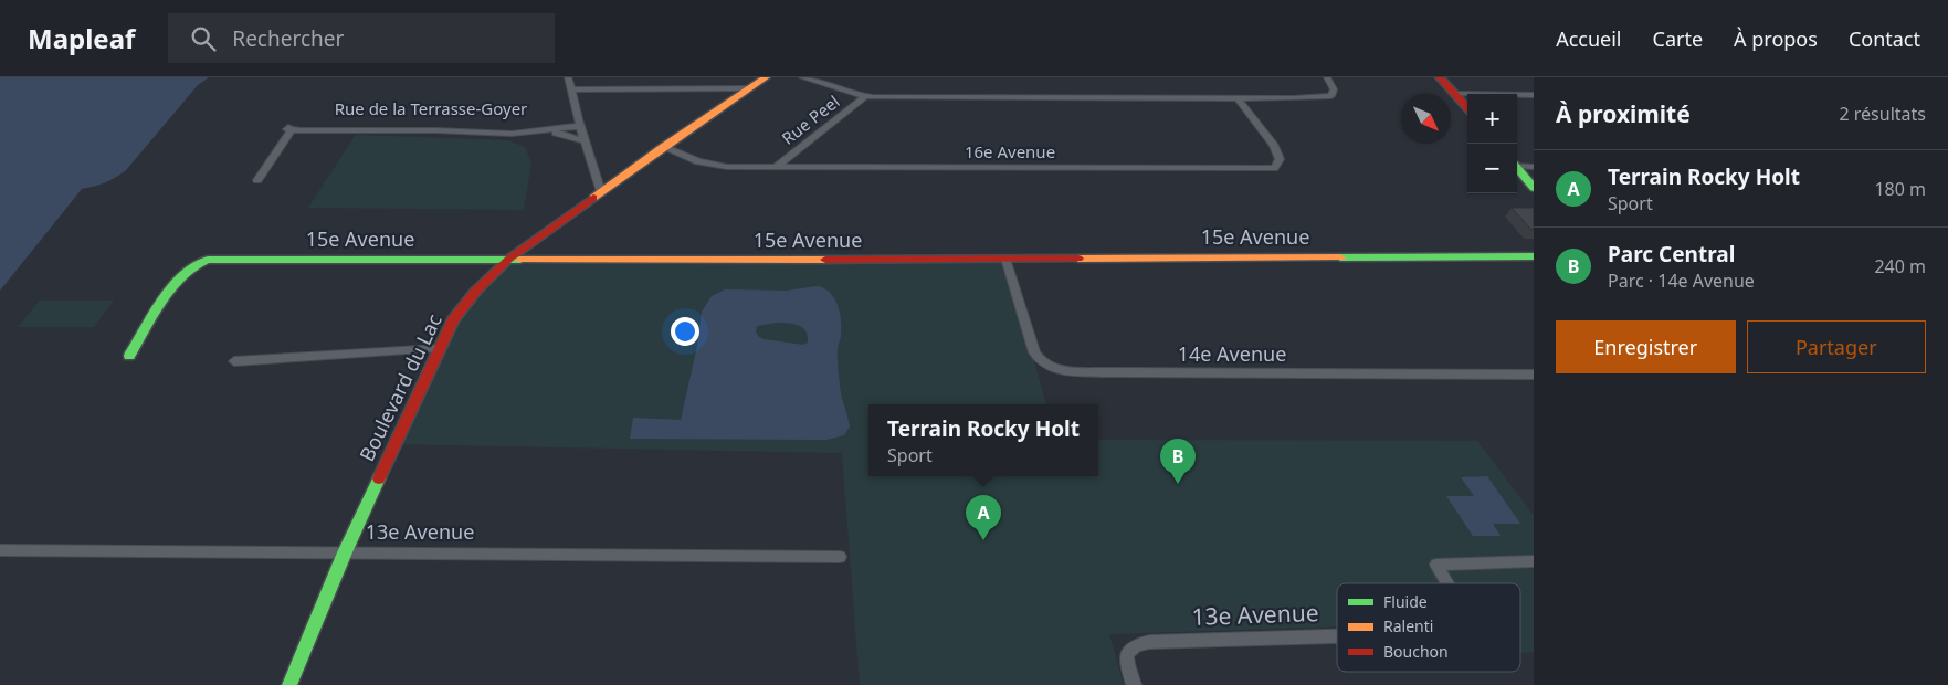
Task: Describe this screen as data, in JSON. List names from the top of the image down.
{
  "streets": {
    "street": [
      "Rue de la Terrasse-Goyer",
      "Rue Peel",
      "16e Avenue",
      "15e Avenue",
      "14e Avenue",
      "Boulevard du Lac",
      "13e Avenue"
    ]
  },
  "crossings": [
    ["Rue Peel", "16e Avenue"],
    ["16e Avenue", "Boulevard du Lac"],
    ["15e Avenue", "14e Avenue"],
    ["15e Avenue", "Boulevard du Lac"],
    ["Boulevard du Lac", "13e Avenue"]
  ],
  "legend": ["Fluide", "Ralenti", "Bouchon"],
  "north": "bottom right",
  "page": {
    "header": "Mapleaf",
    "search": "Rechercher",
    "nav": [
      "Accueil",
      "Carte",
      "À propos",
      "Contact"
    ],
    "heading": ["À proximité", "2 résultats"],
    "map_buttons": ["+", "−"],
    "list": [
      {
        "mark": "A",
        "name": "Terrain Rocky Holt",
        "note": "Sport",
        "value": "180 m"
      },
      {
        "mark": "B",
        "name": "Parc Central",
        "note": "Parc · 14e Avenue",
        "value": "240 m"
      }
    ],
    "buttons": ["Enregistrer", "Partager"],
    "popup": ["Terrain Rocky Holt", "Sport"],
    "pins": ["B", "A"]
  }
}
